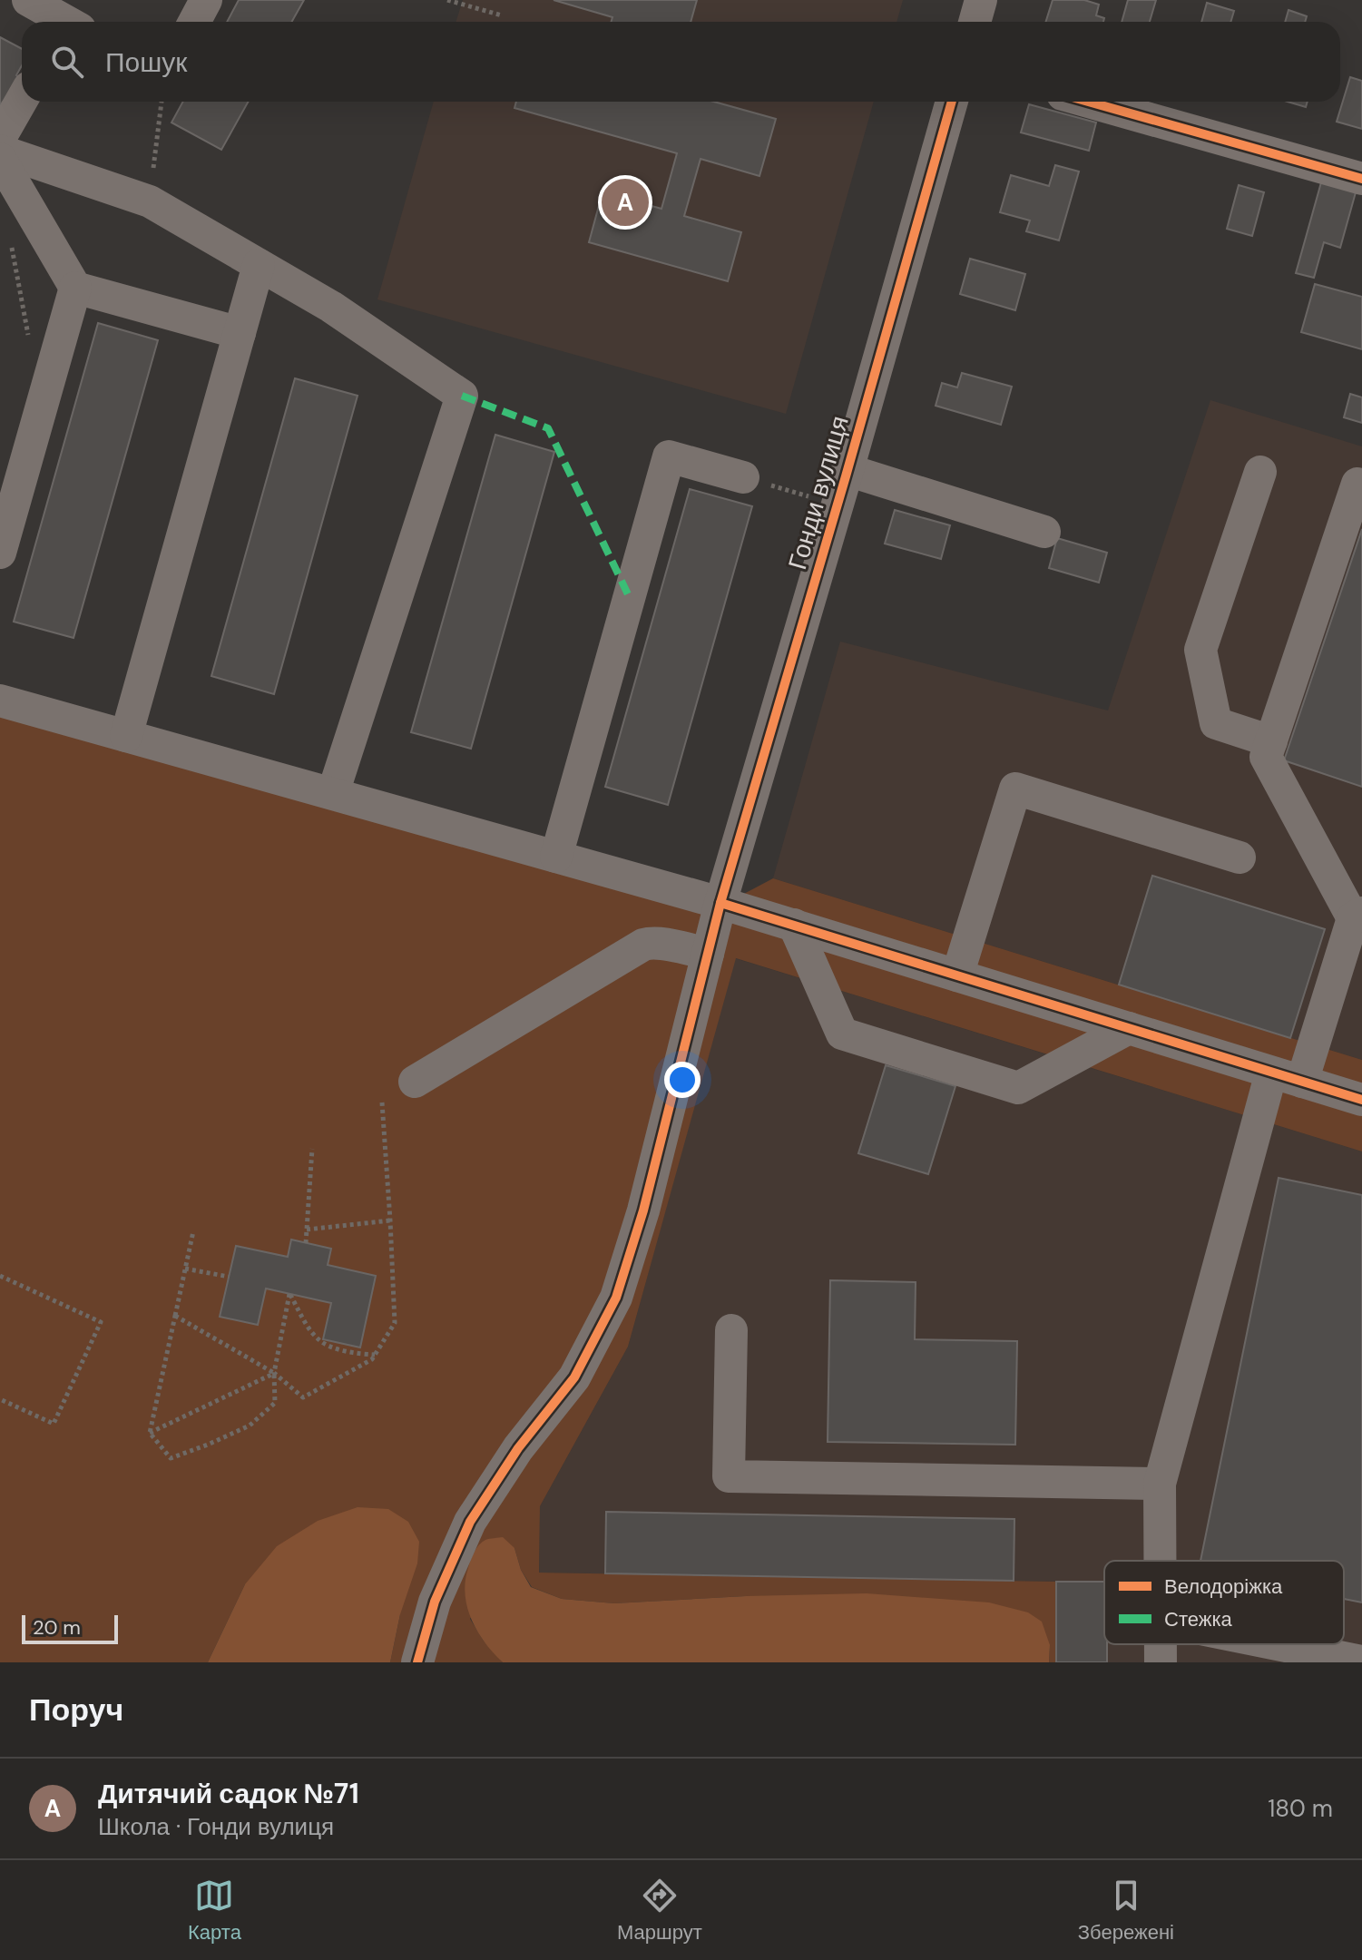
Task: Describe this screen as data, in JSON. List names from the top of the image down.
{
  "streets": {
    "street": ["Гонди вулиця"]
  },
  "legend": ["Велодоріжка", "Стежка"],
  "scale_bar": "20 m",
  "page": {
    "search": "Пошук",
    "pins": "A",
    "scale": "20 m",
    "heading": "Поруч",
    "list": [
      {
        "mark": "A",
        "name": "Дитячий садок №71",
        "note": "Школа · Гонди вулиця",
        "value": "180 m"
      }
    ],
    "nav": ["Карта", "Маршрут", "Збережені"]
  }
}
